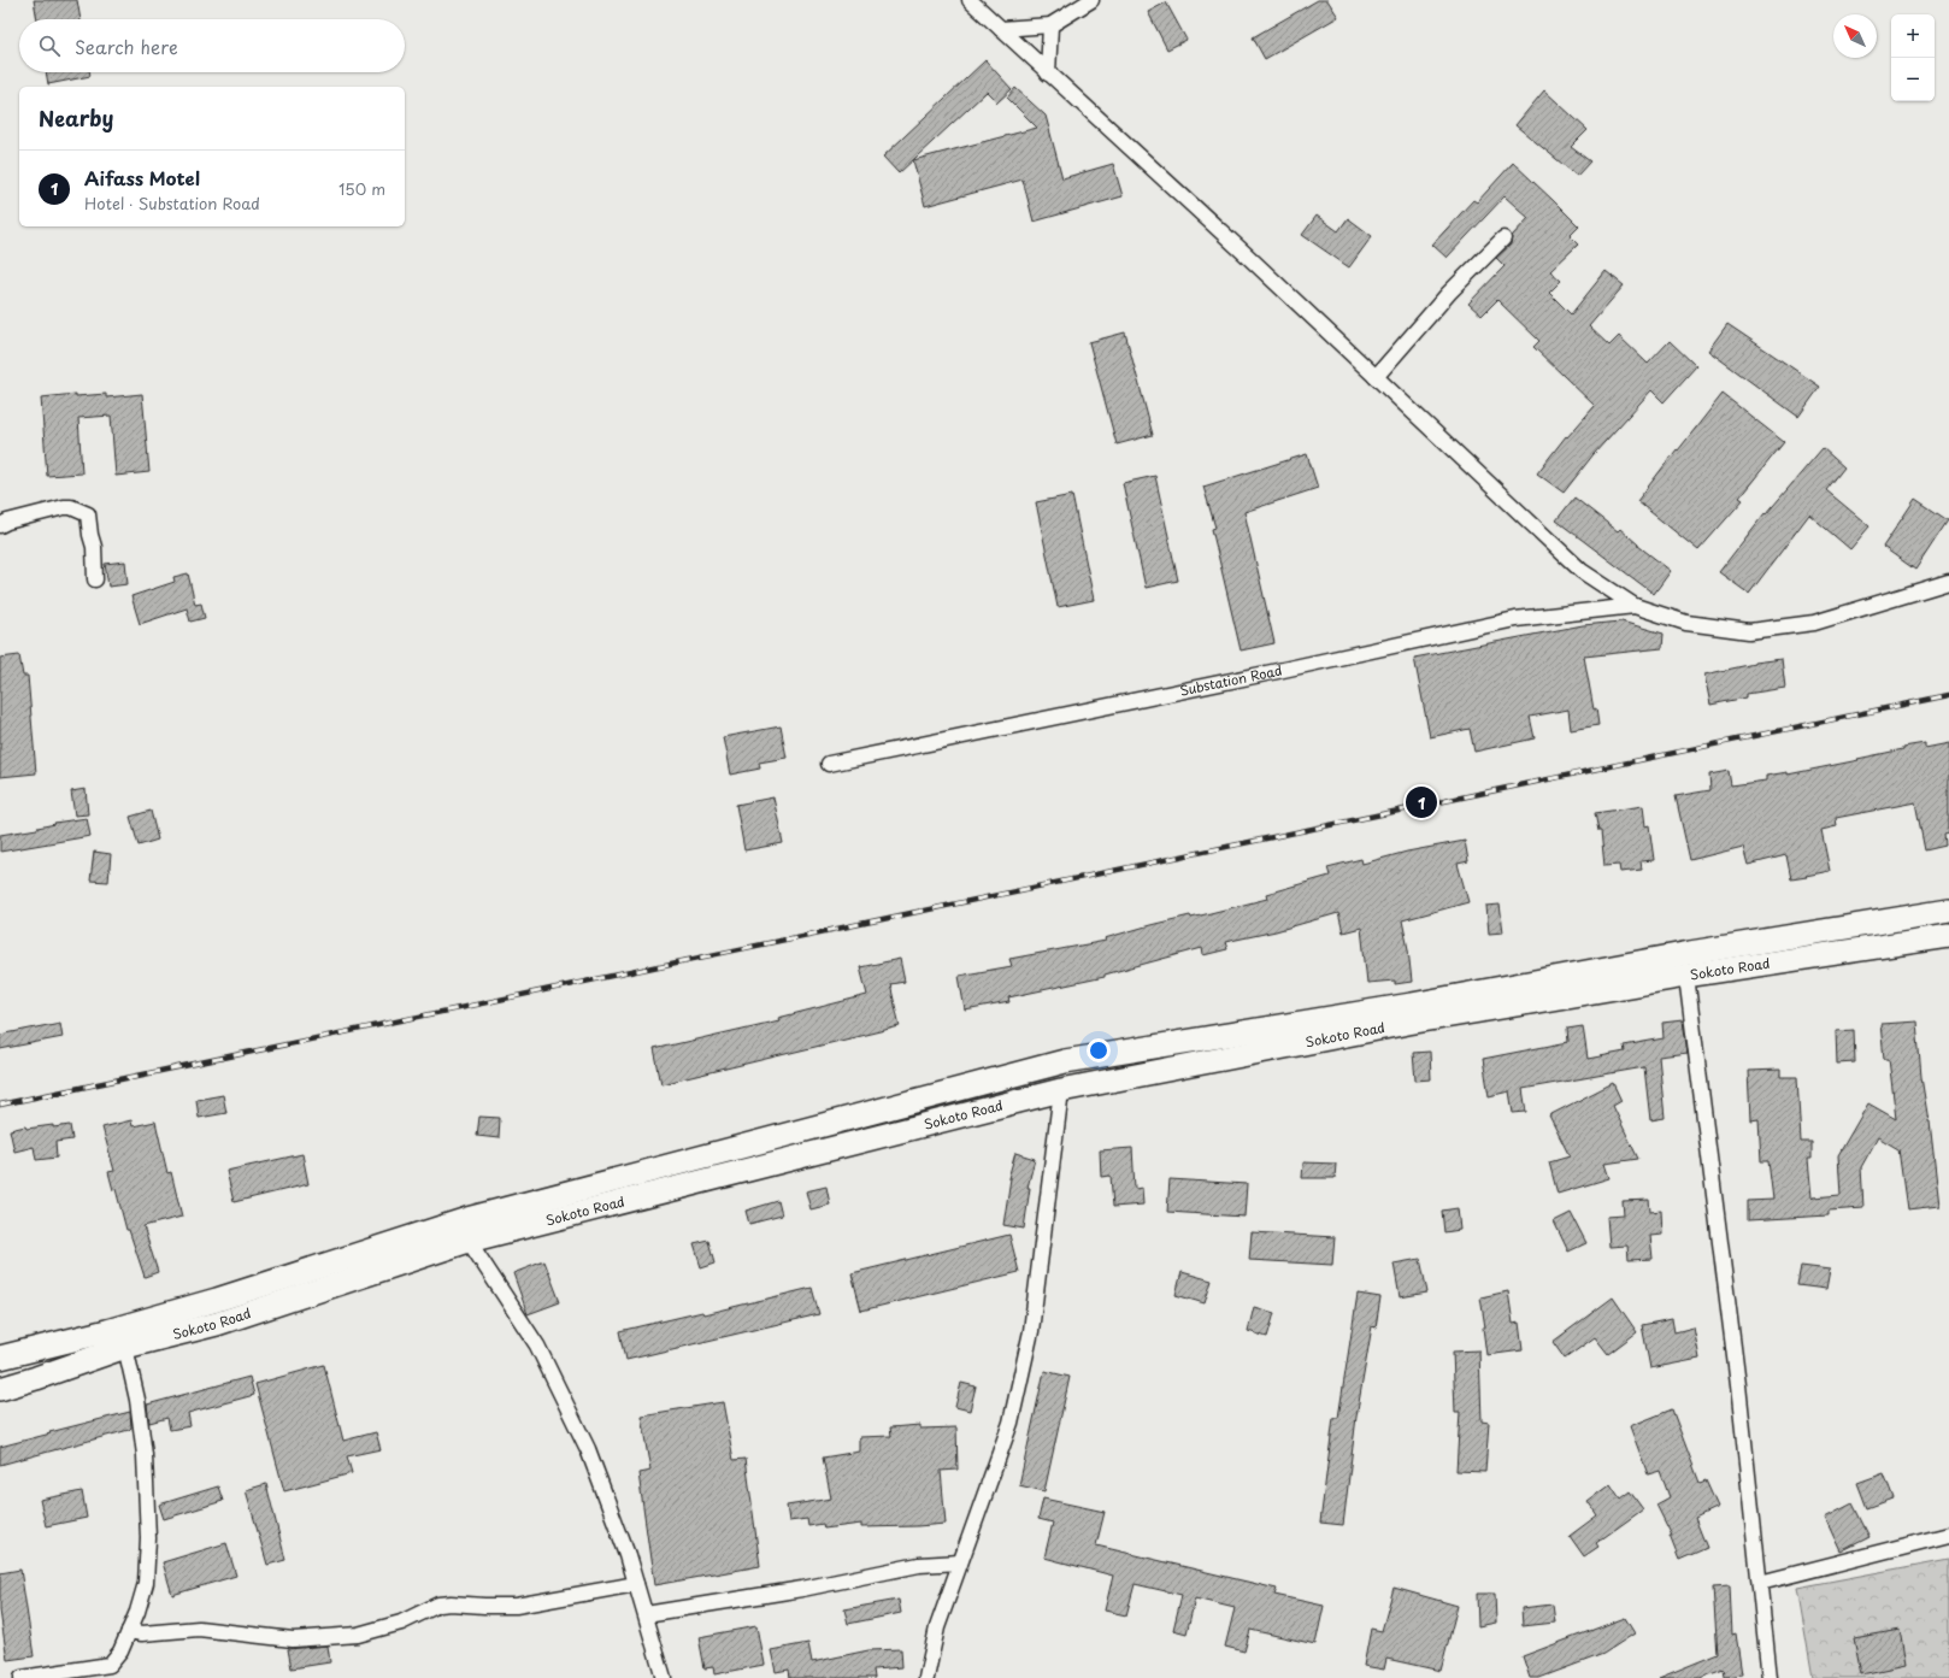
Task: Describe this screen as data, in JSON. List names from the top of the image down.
{
  "streets": {
    "main road": ["Sokoto Road"],
    "street": ["Substation Road"]
  },
  "north": "top left",
  "page": {
    "map_buttons": ["+", "−"],
    "search": "Search here",
    "heading": "Nearby",
    "list": [
      {
        "mark": "1",
        "name": "Aifass Motel",
        "note": "Hotel · Substation Road",
        "value": "150 m"
      }
    ],
    "pins": "1"
  }
}
